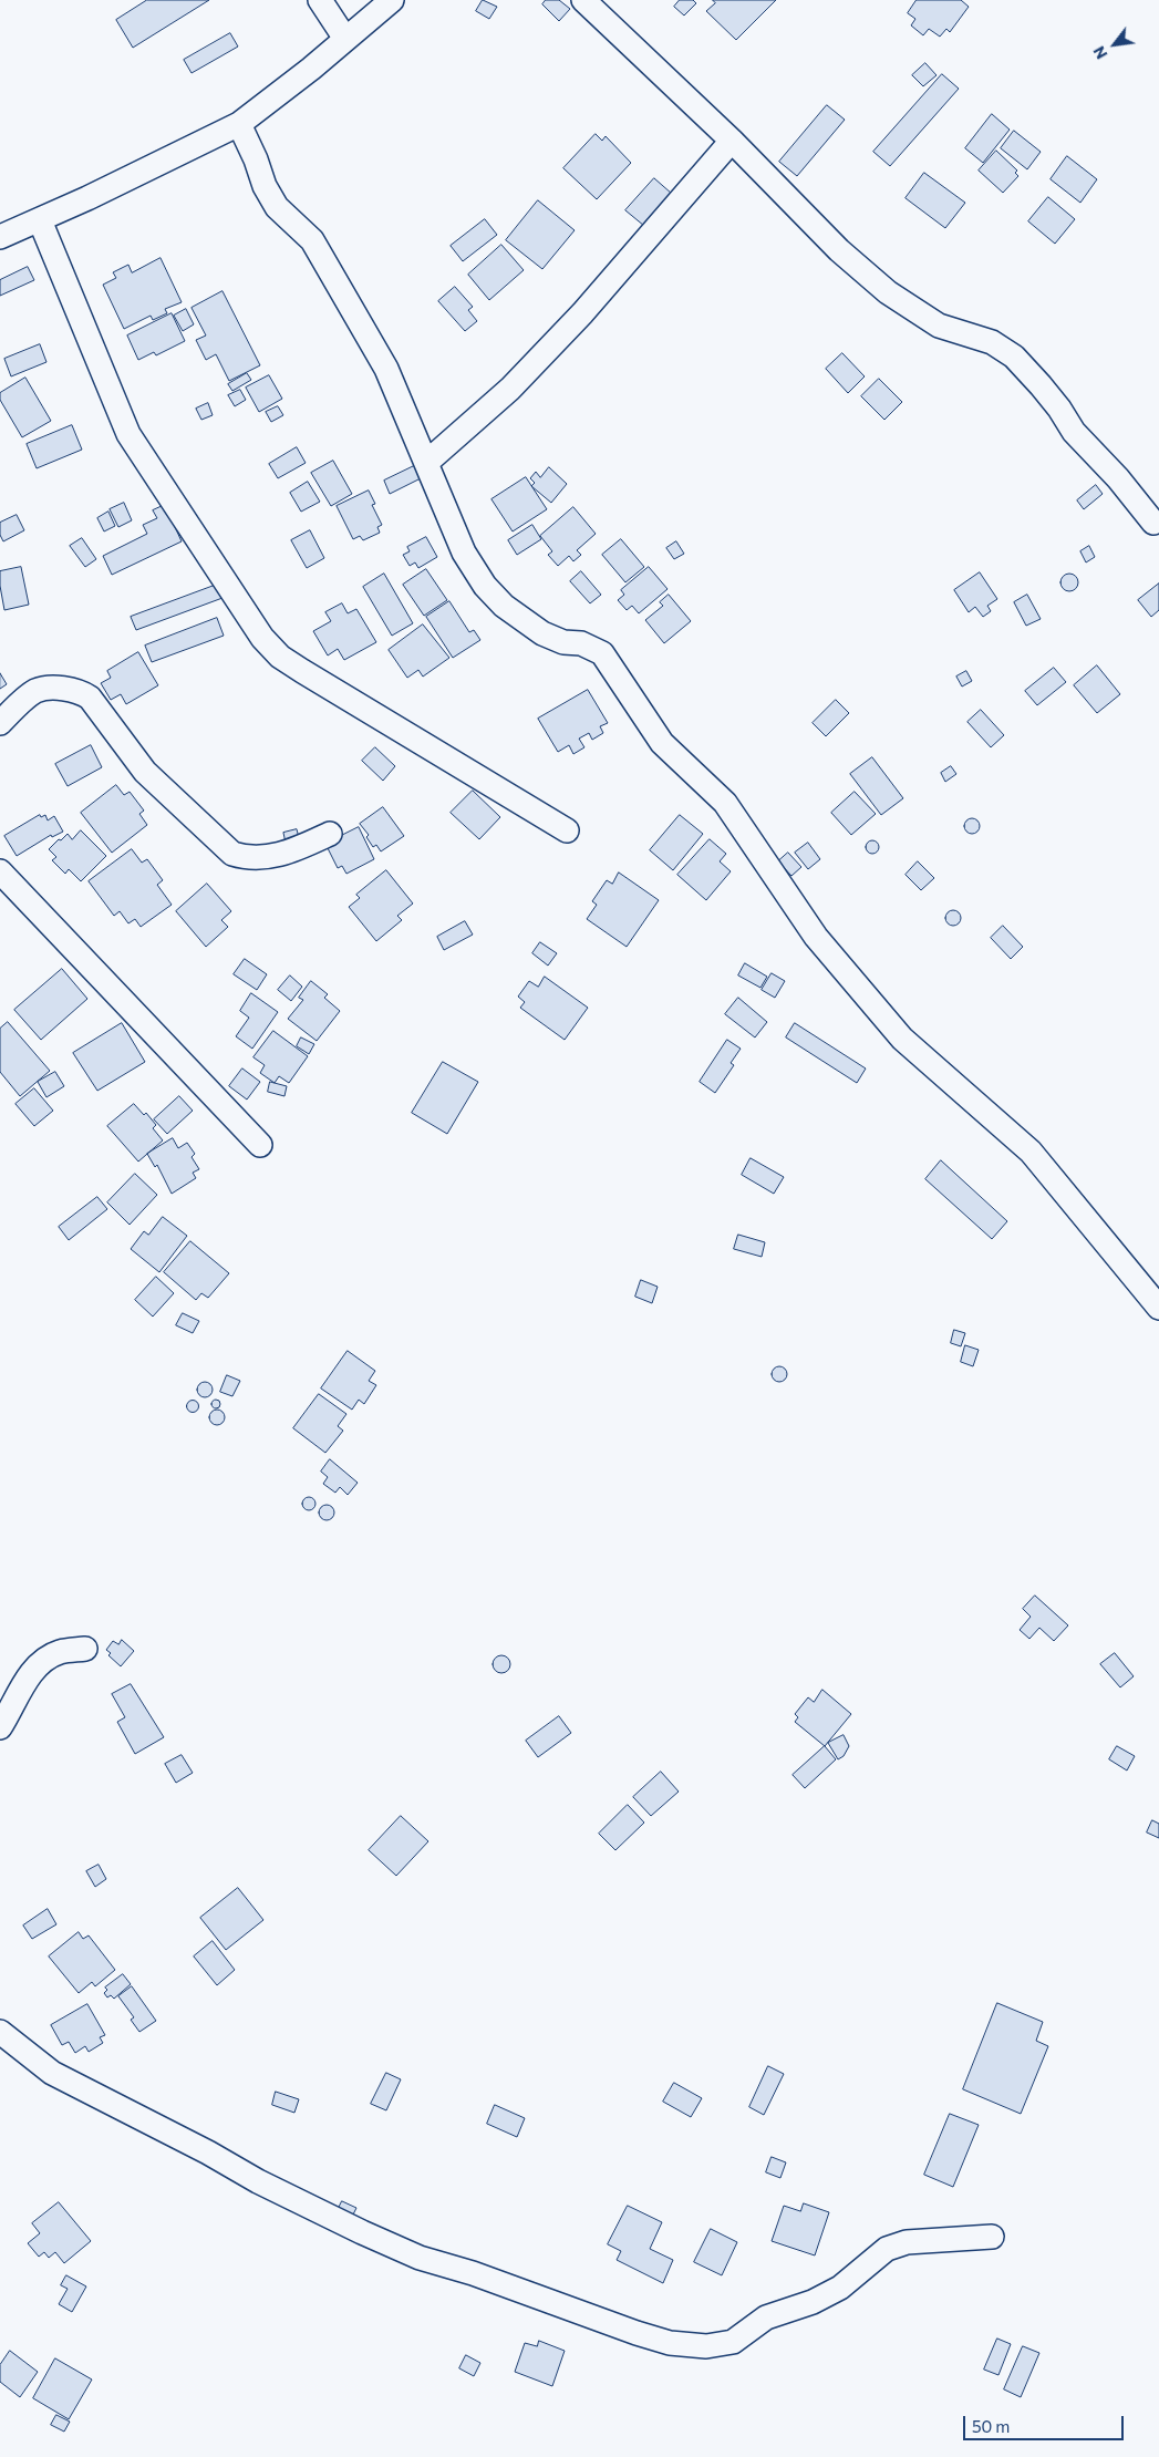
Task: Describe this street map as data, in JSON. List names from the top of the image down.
{
  "scale_bar": "50 m",
  "north": "bottom left"
}
